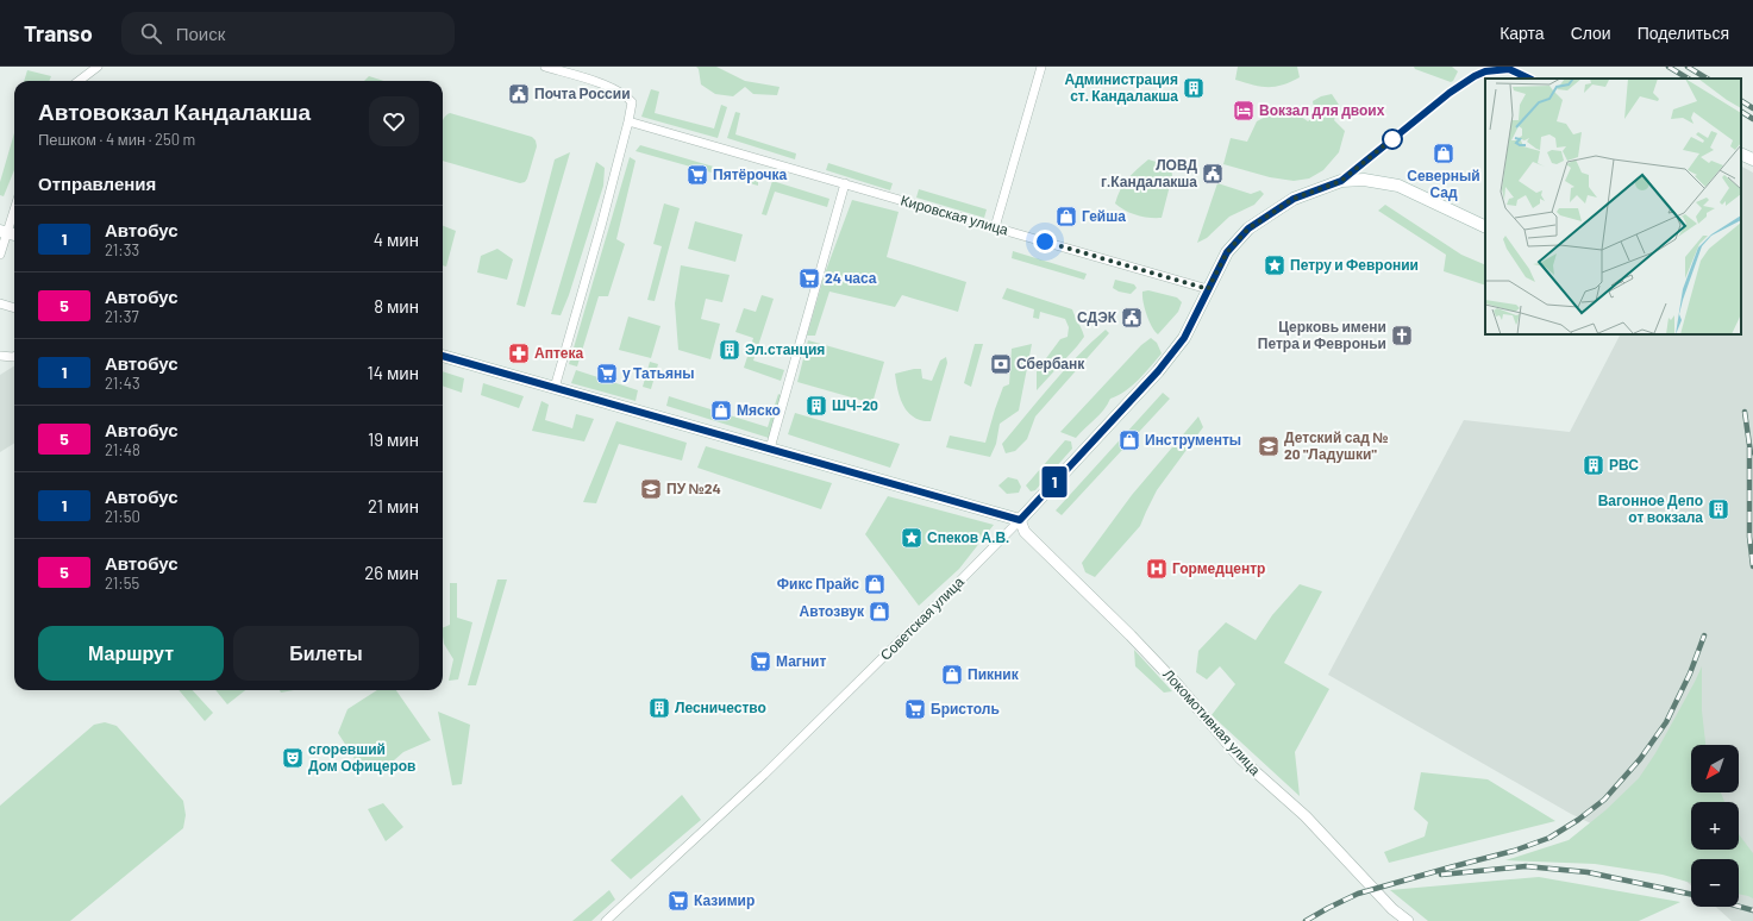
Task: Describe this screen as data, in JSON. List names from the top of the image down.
{
  "streets": {
    "main road": ["Советская улица"],
    "street": ["Кировская улица", "Локомотивная улица"]
  },
  "crossings": [
    ["Кировская улица", "Советская улица"],
    ["Советская улица", "Локомотивная улица"]
  ],
  "places": {
    "building": [
      "Администрация ст. Кандалакша",
      "Эл.станция",
      "ШЧ-20",
      "РВС",
      "Вагонное Депо от вокзала",
      "Лесничество"
    ],
    "public building": ["Почта России", "ЛОВД г.Кандалакша", "СДЭК"],
    "hotel": ["Вокзал для двоих"],
    "shop": [
      "Северный Сад",
      "Гейша",
      "Мяско",
      "Инструменты",
      "Фикс Прайс",
      "Автозвук",
      "Пикник"
    ],
    "supermarket": [
      "Пятёрочка",
      "24 часа",
      "у Татьяны",
      "Магнит",
      "Бристоль",
      "Казимир"
    ],
    "place": ["Петру и Февронии", "Спеков А.В."],
    "church": ["Церковь имени Петра и Февроньи"],
    "pharmacy": ["Аптека"],
    "bank": ["Сбербанк"],
    "school or university": ["Детский сад № 20 \"Ладушки\"", "ПУ №24"],
    "hospital": ["Гормедцентр"],
    "theatre": ["сгоревший Дом Офицеров"]
  },
  "lines": ["bus line 1"],
  "north": "bottom left",
  "page": {
    "header": "Transo",
    "search": "Поиск",
    "nav": ["Карта", "Слои", "Поделиться"],
    "on_map": "1",
    "heading": [
      ["Автовокзал Кандалакша", "Пешком · 4 мин · 250 m"],
      "Отправления"
    ],
    "list": [
      {
        "mark": "1",
        "name": "Автобус",
        "note": "21:33",
        "value": "4 мин"
      },
      {
        "mark": "5",
        "name": "Автобус",
        "note": "21:37",
        "value": "8 мин"
      },
      {
        "mark": "1",
        "name": "Автобус",
        "note": "21:43",
        "value": "14 мин"
      },
      {
        "mark": "5",
        "name": "Автобус",
        "note": "21:48",
        "value": "19 мин"
      },
      {
        "mark": "1",
        "name": "Автобус",
        "note": "21:50",
        "value": "21 мин"
      },
      {
        "mark": "5",
        "name": "Автобус",
        "note": "21:55",
        "value": "26 мин"
      }
    ],
    "buttons": ["Маршрут", "Билеты"],
    "map_buttons": ["+", "−"]
  }
}
